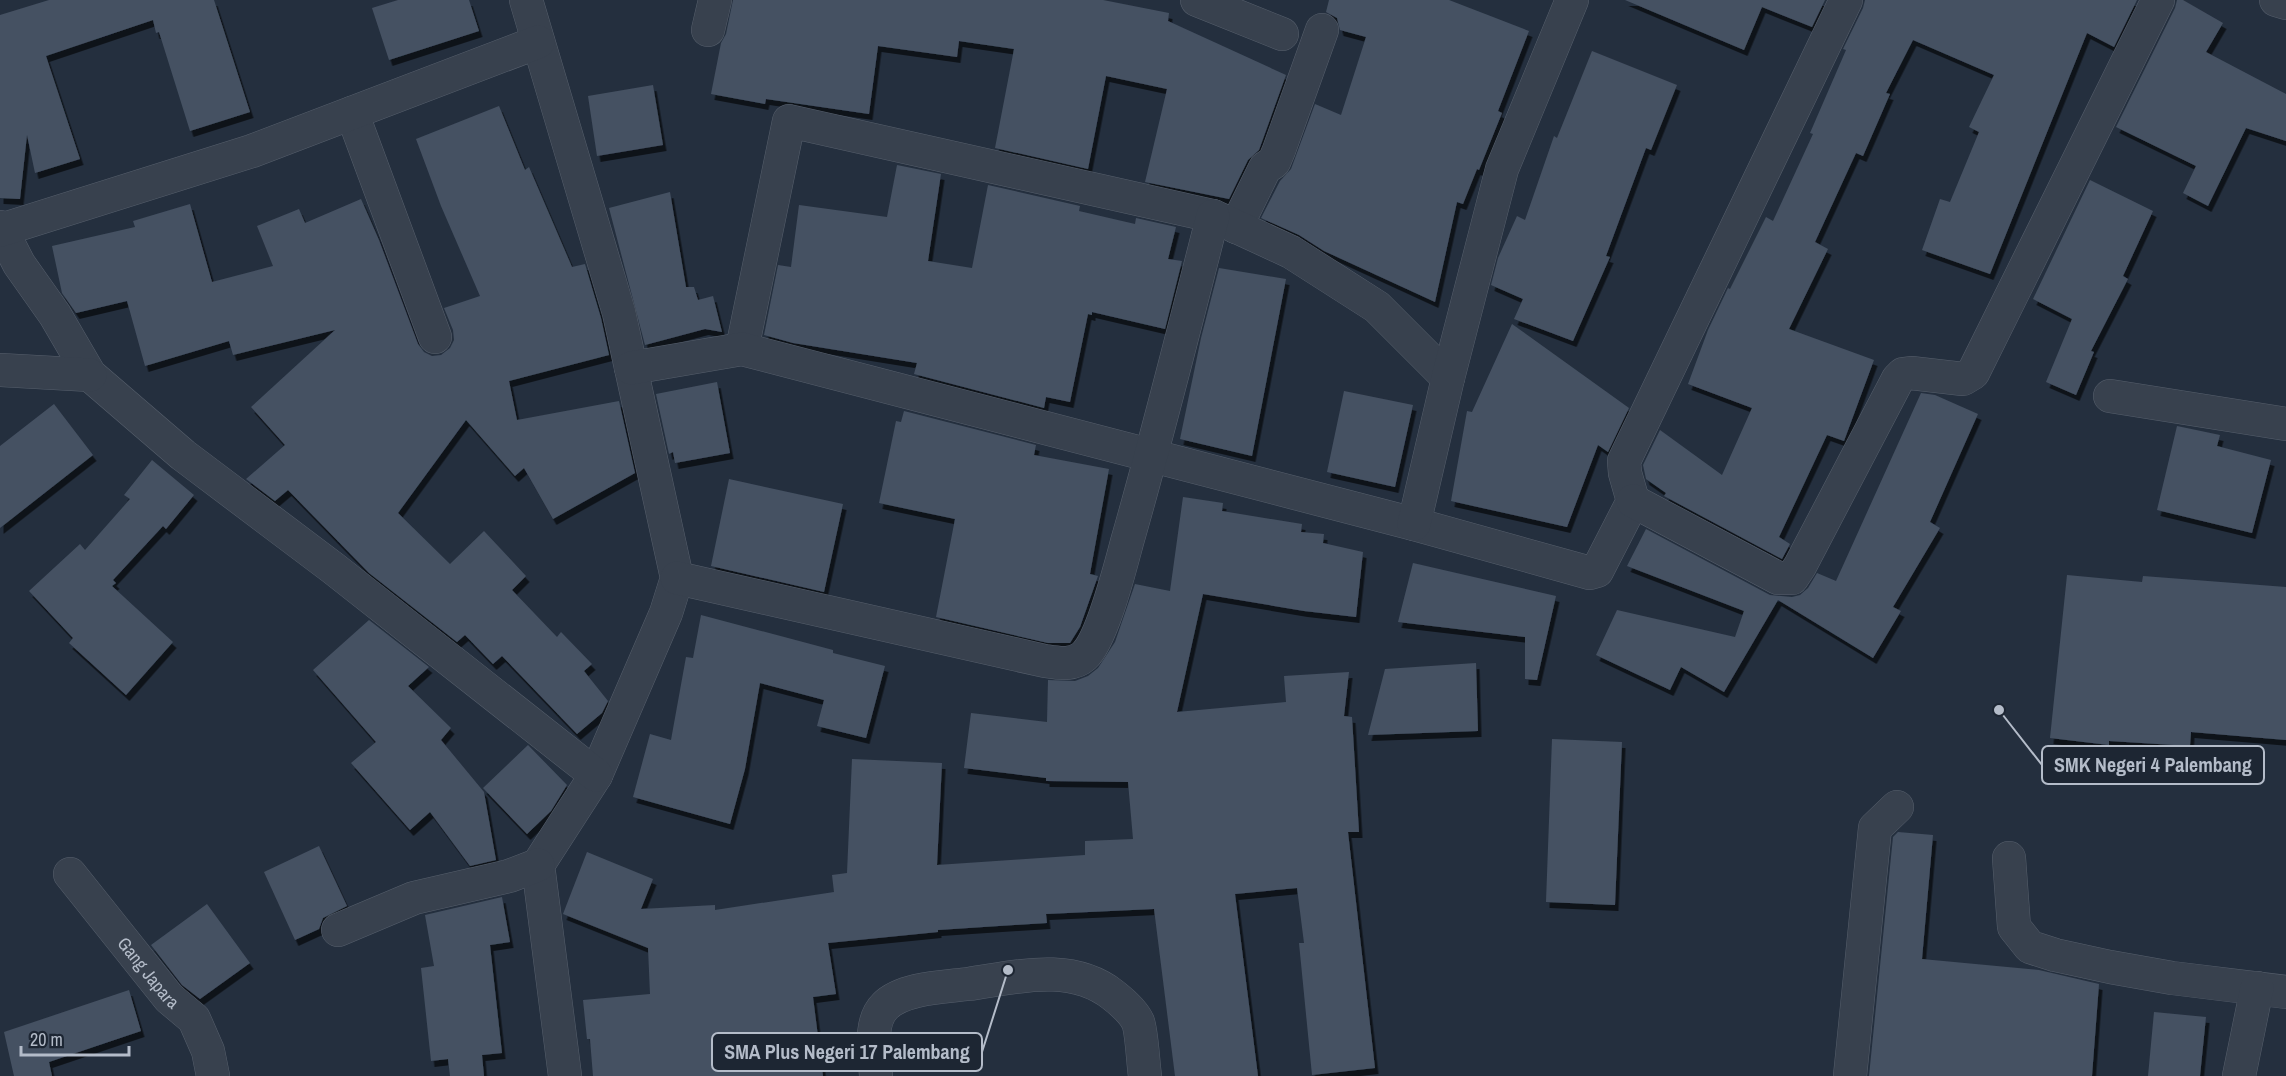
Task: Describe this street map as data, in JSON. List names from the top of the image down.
{
  "streets": {
    "street": ["Gang Japara"]
  },
  "places": ["SMK Negeri 4 Palembang", "SMA Plus Negeri 17 Palembang"],
  "scale_bar": "20 m"
}
